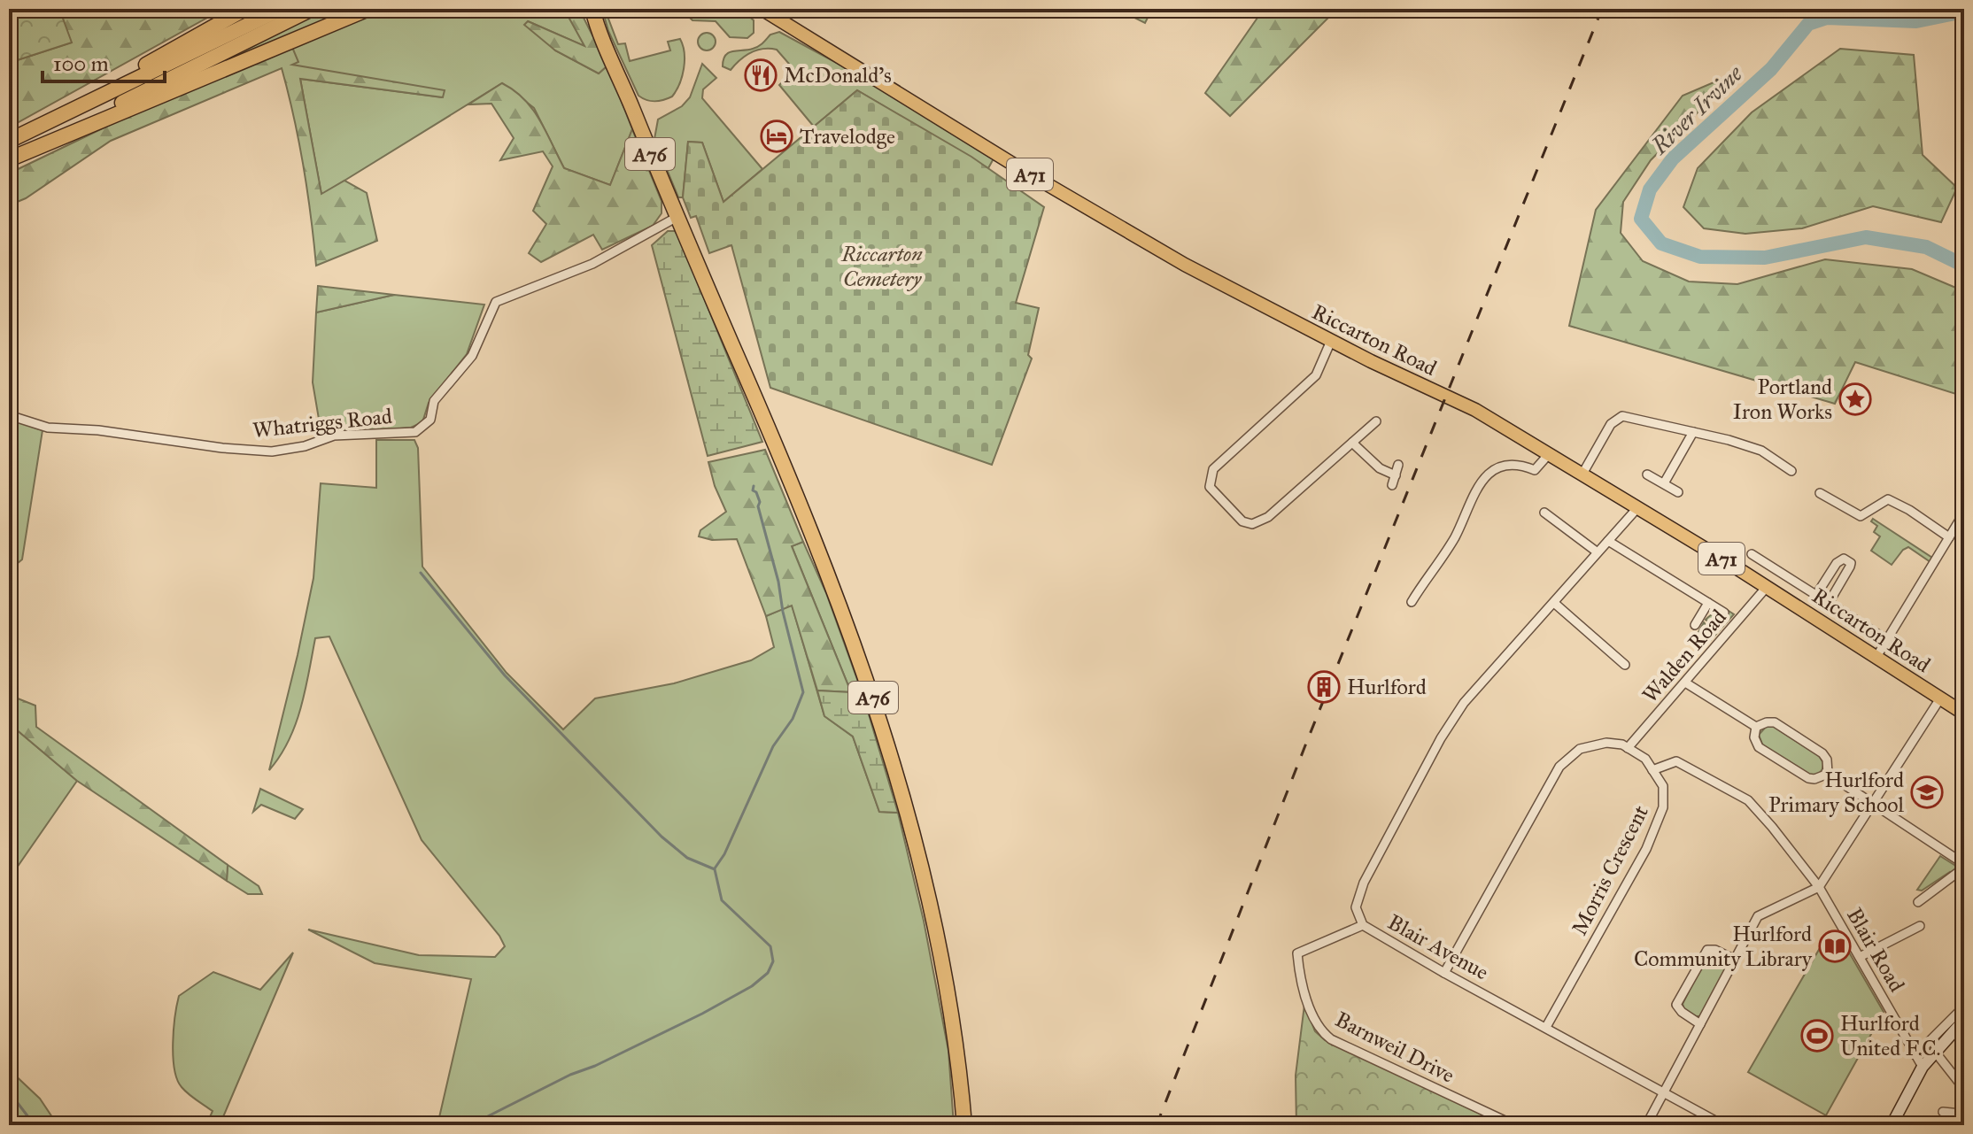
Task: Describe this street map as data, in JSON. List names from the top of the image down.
{
  "streets": {
    "highway": ["A76"],
    "main road": ["A71", "Riccarton Road"],
    "street": [
      "Whatriggs Road",
      "Walden Road",
      "Morris Crescent",
      "Blair Avenue",
      "Blair Road",
      "Barnweil Drive"
    ]
  },
  "crossings": [
    ["A76", "Whatriggs Road"],
    ["Riccarton Road", "Walden Road"],
    ["Riccarton Road", "Blair Avenue"],
    ["Walden Road", "Morris Crescent"],
    ["Morris Crescent", "Blair Avenue"],
    ["Morris Crescent", "Blair Road"],
    ["Blair Avenue", "Barnweil Drive"]
  ],
  "water": ["River Irvine"],
  "parks": ["Riccarton Cemetery"],
  "places": {
    "restaurant": ["McDonald's"],
    "hotel": ["Travelodge"],
    "place": ["Portland Iron Works"],
    "building": ["Hurlford"],
    "school or university": ["Hurlford Primary School"],
    "library": ["Hurlford Community Library"],
    "sports": ["Hurlford United F.C."]
  },
  "scale_bar": "100 m"
}
